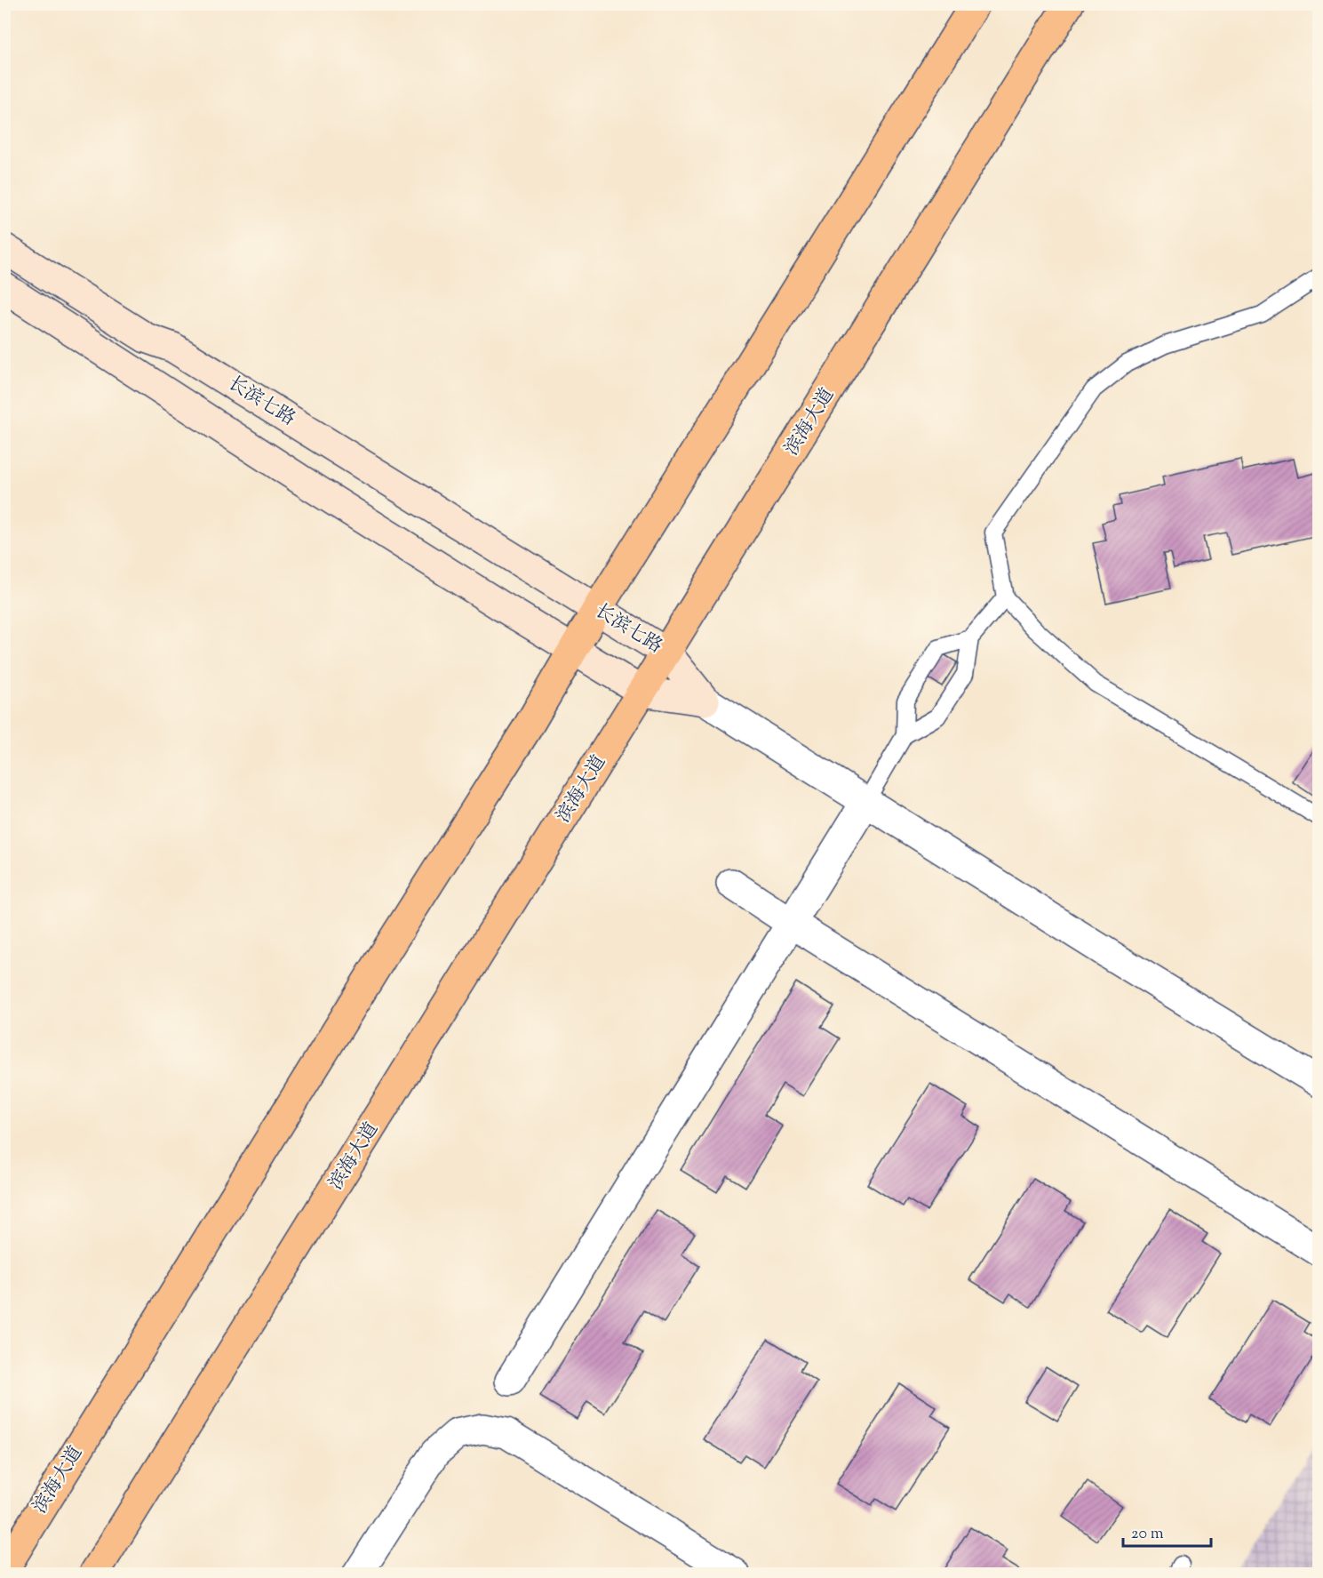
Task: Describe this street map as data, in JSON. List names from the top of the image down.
{
  "streets": {
    "highway": ["滨海大道"],
    "main road": ["长滨七路"]
  },
  "crossings": [
    ["长滨七路", "滨海大道"]
  ],
  "scale_bar": "20 m"
}
